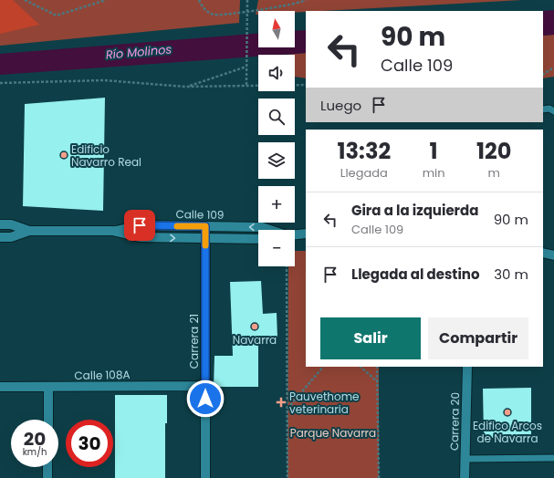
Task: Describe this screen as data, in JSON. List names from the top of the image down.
{
  "streets": {
    "street": [
      "Calle 109",
      "Carrera 21",
      "Calle 108A",
      "Carrera 20"
    ]
  },
  "crossings": [
    ["Calle 109", "Carrera 21"],
    ["Carrera 21", "Calle 108A"]
  ],
  "water": ["Río Molinos"],
  "parks": ["Parque Navarra"],
  "places": {
    "other": ["Edificio Navarro Real", "Navarra", "Edifico Arcos de Navarra"],
    "health": ["Pauvethome veterinaria"]
  },
  "north": "top",
  "page": {
    "map_buttons": ["+", "−"],
    "turn": ["90 m", "Calle 109"],
    "then": "Luego",
    "eta": [
      "13:32",
      "Llegada",
      "1",
      "min",
      "120",
      "m"
    ],
    "list": [
      {
        "name": "Gira a la izquierda",
        "note": "Calle 109",
        "value": "90 m"
      },
      {
        "name": "Llegada al destino",
        "value": "30 m"
      }
    ],
    "buttons": ["Salir", "Compartir"],
    "speed": "20 km/h",
    "limit": "30"
  }
}
